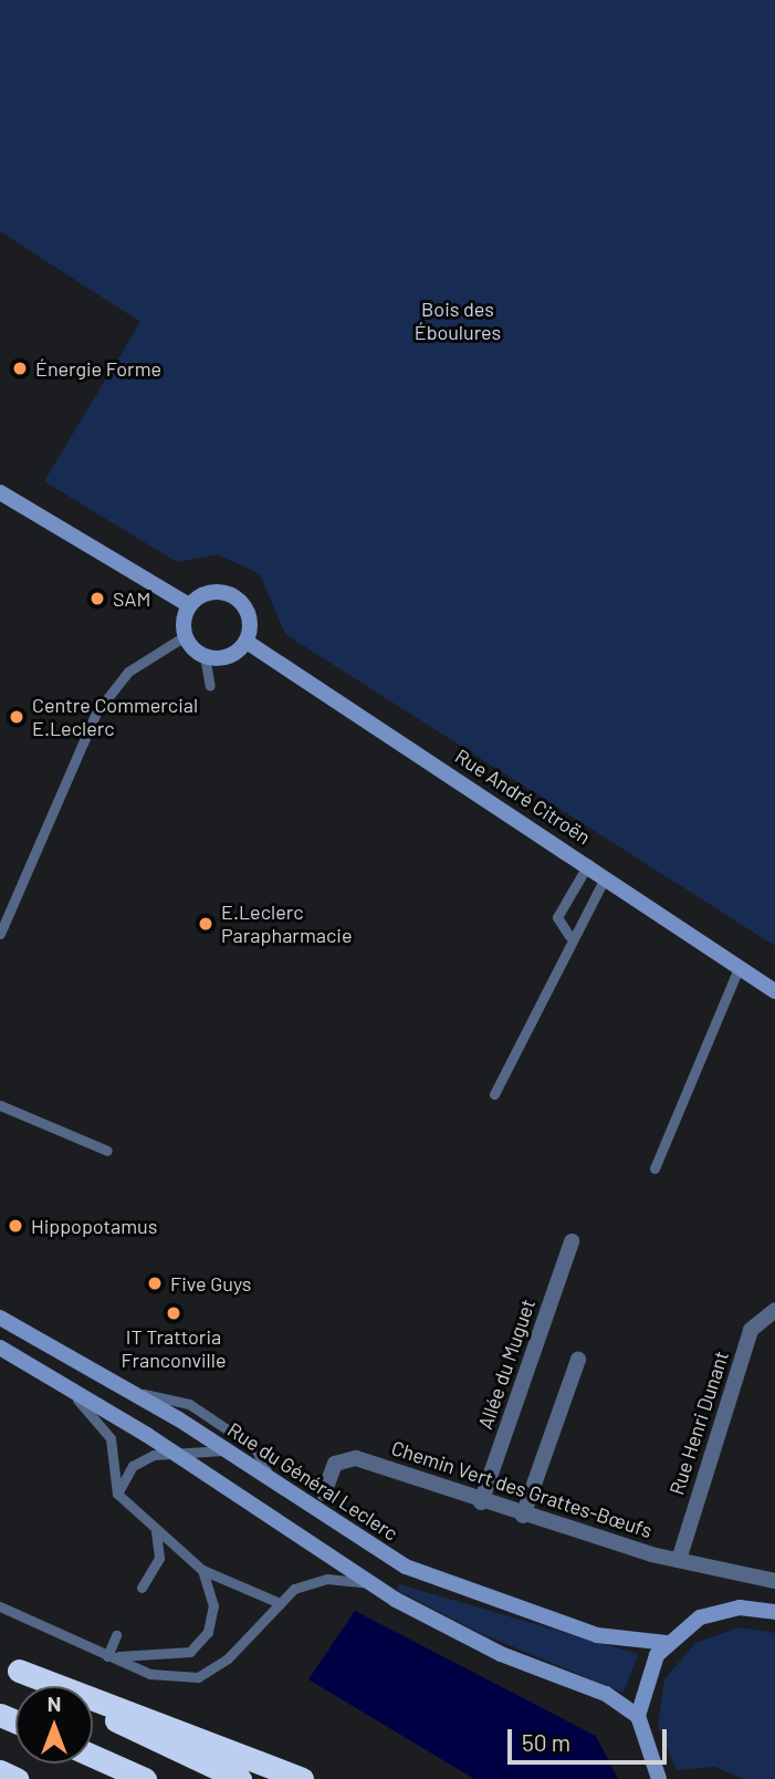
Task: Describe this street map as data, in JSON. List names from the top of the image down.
{
  "streets": {
    "main road": ["Rue André Citroën", "Rue du Général Leclerc"],
    "street": ["Allée du Muguet", "Rue Henri Dunant", "Chemin Vert des Grattes-Bœufs"]
  },
  "crossings": [
    ["Allée du Muguet", "Chemin Vert des Grattes-Bœufs"],
    ["Rue Henri Dunant", "Chemin Vert des Grattes-Bœufs"]
  ],
  "parks": ["Bois des Éboulures"],
  "places": [
    "Énergie Forme",
    "SAM",
    "Centre Commercial E.Leclerc",
    "E.Leclerc Parapharmacie",
    "Hippopotamus",
    "Five Guys",
    "IT Trattoria Franconville"
  ],
  "scale_bar": "50 m",
  "north": "top"
}
